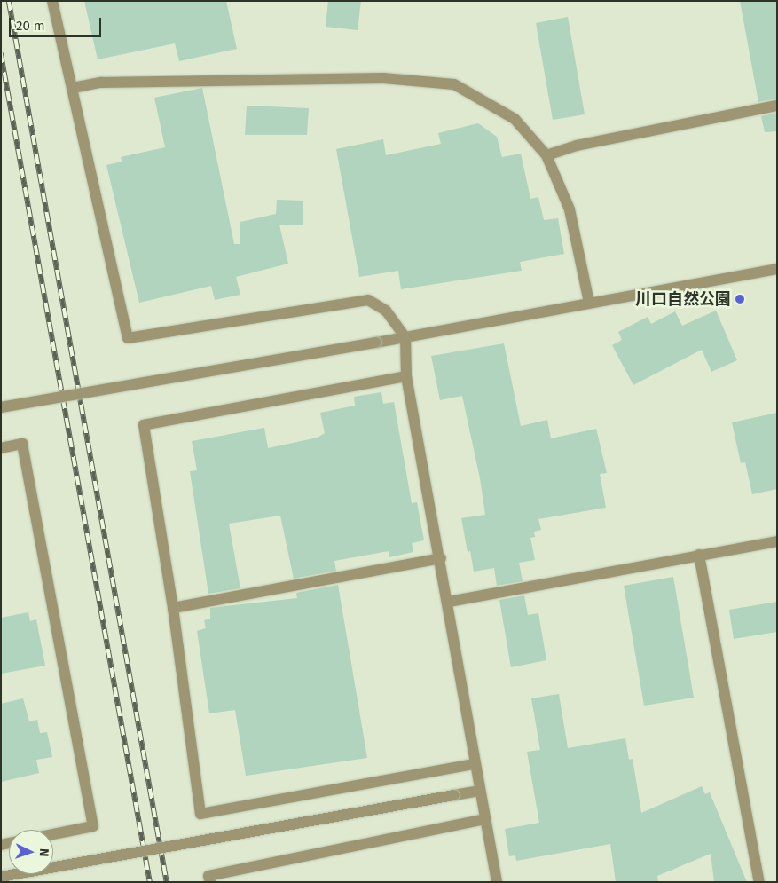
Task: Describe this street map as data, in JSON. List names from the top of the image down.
{
  "places": ["川口自然公園"],
  "scale_bar": "20 m",
  "north": "right"
}
